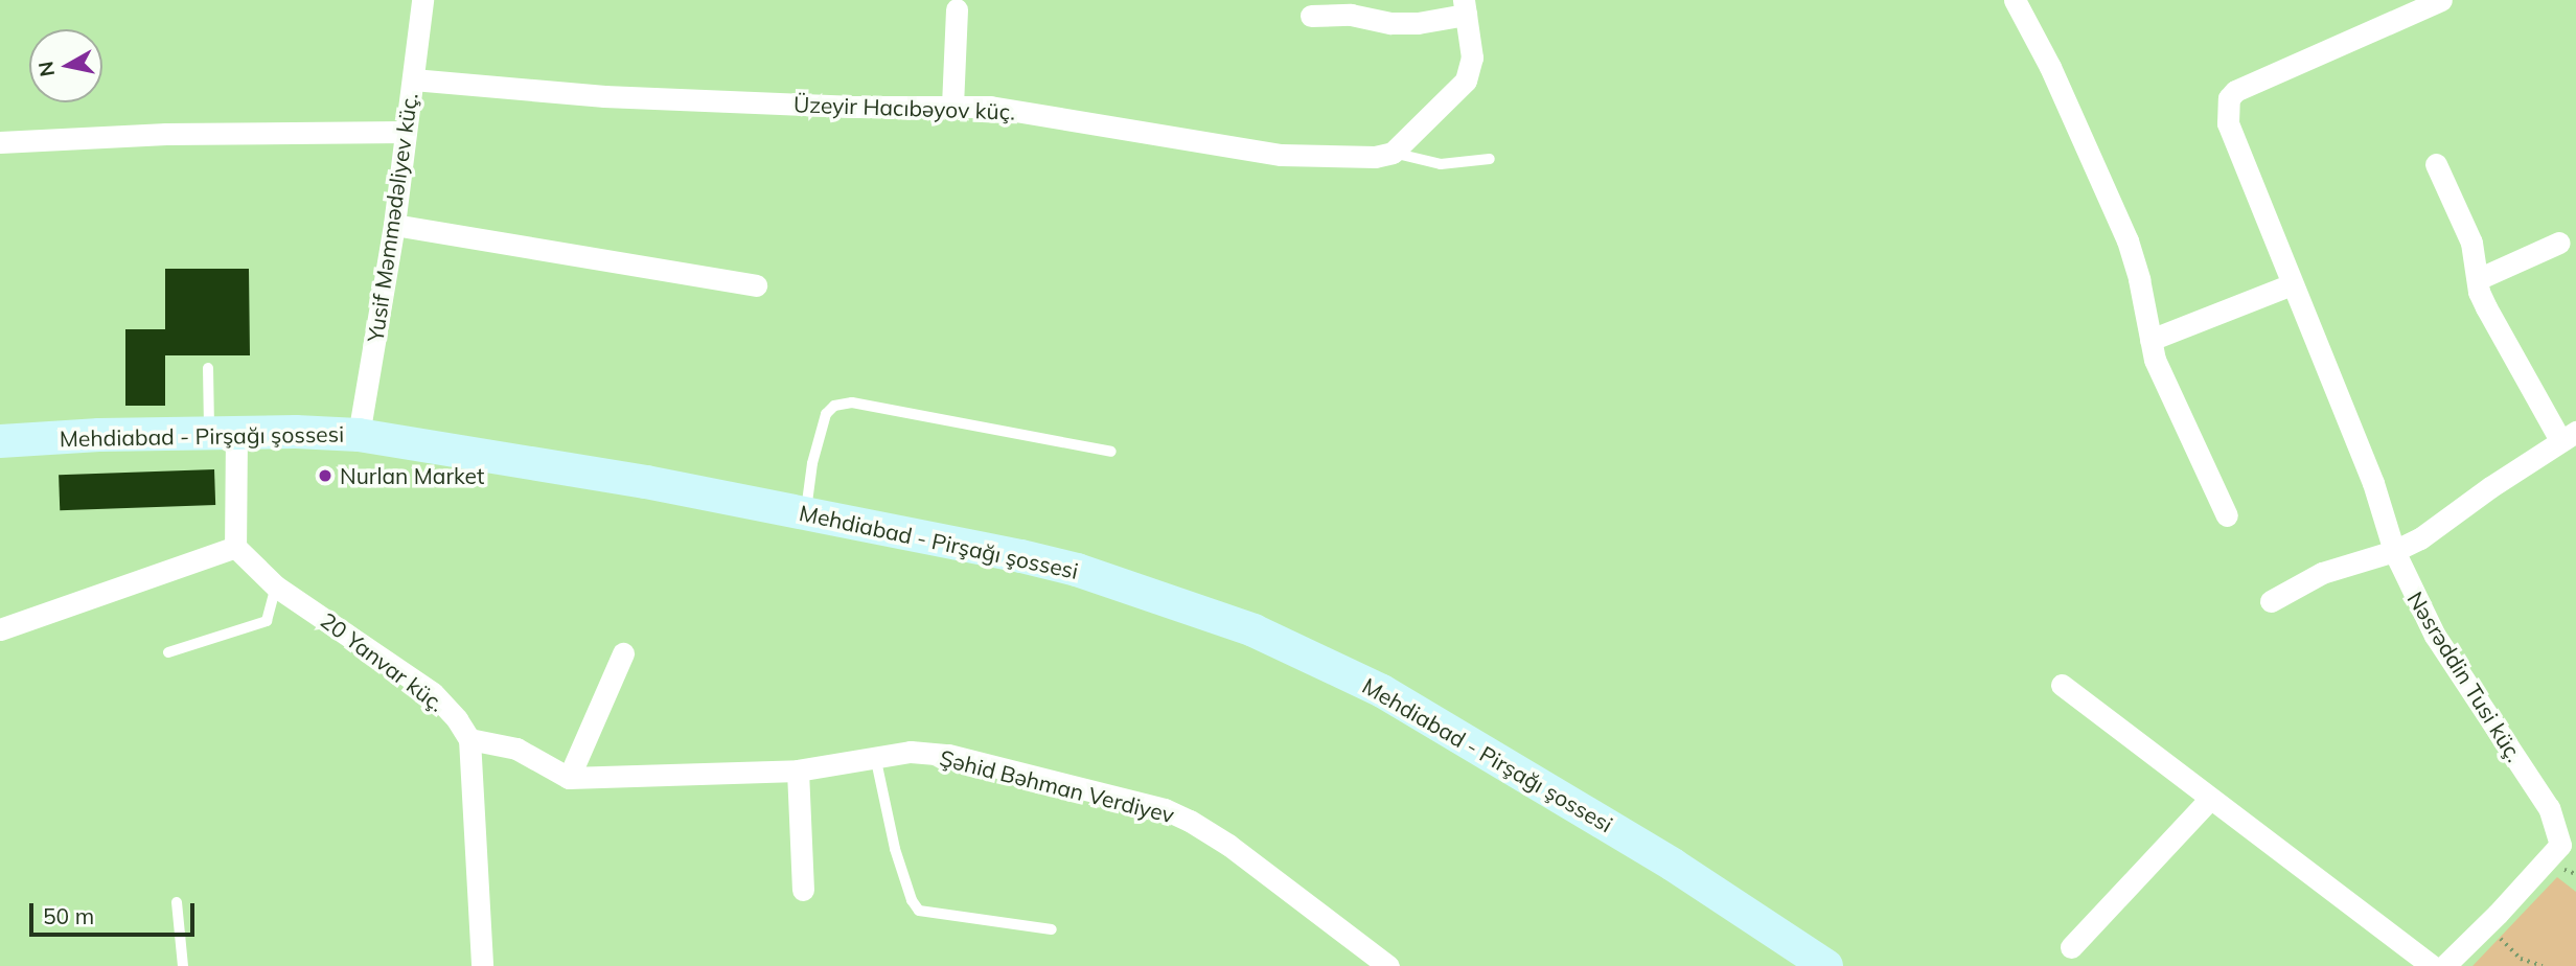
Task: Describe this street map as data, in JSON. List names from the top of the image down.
{
  "streets": {
    "main road": ["Mehdiabad - Pirşağı şossesi"],
    "street": [
      "Üzeyir Hacıbəyov küç.",
      "Yusif Məmmədəliyev küç.",
      "20 Yanvar küç.",
      "Nəsrəddin Tusi küç.",
      "Şəhid Bəhman Verdiyev"
    ]
  },
  "crossings": [
    ["Üzeyir Hacıbəyov küç.", "Yusif Məmmədəliyev küç."],
    ["Yusif Məmmədəliyev küç.", "Mehdiabad - Pirşağı şossesi"]
  ],
  "places": ["Nurlan Market"],
  "scale_bar": "50 m",
  "north": "left"
}
